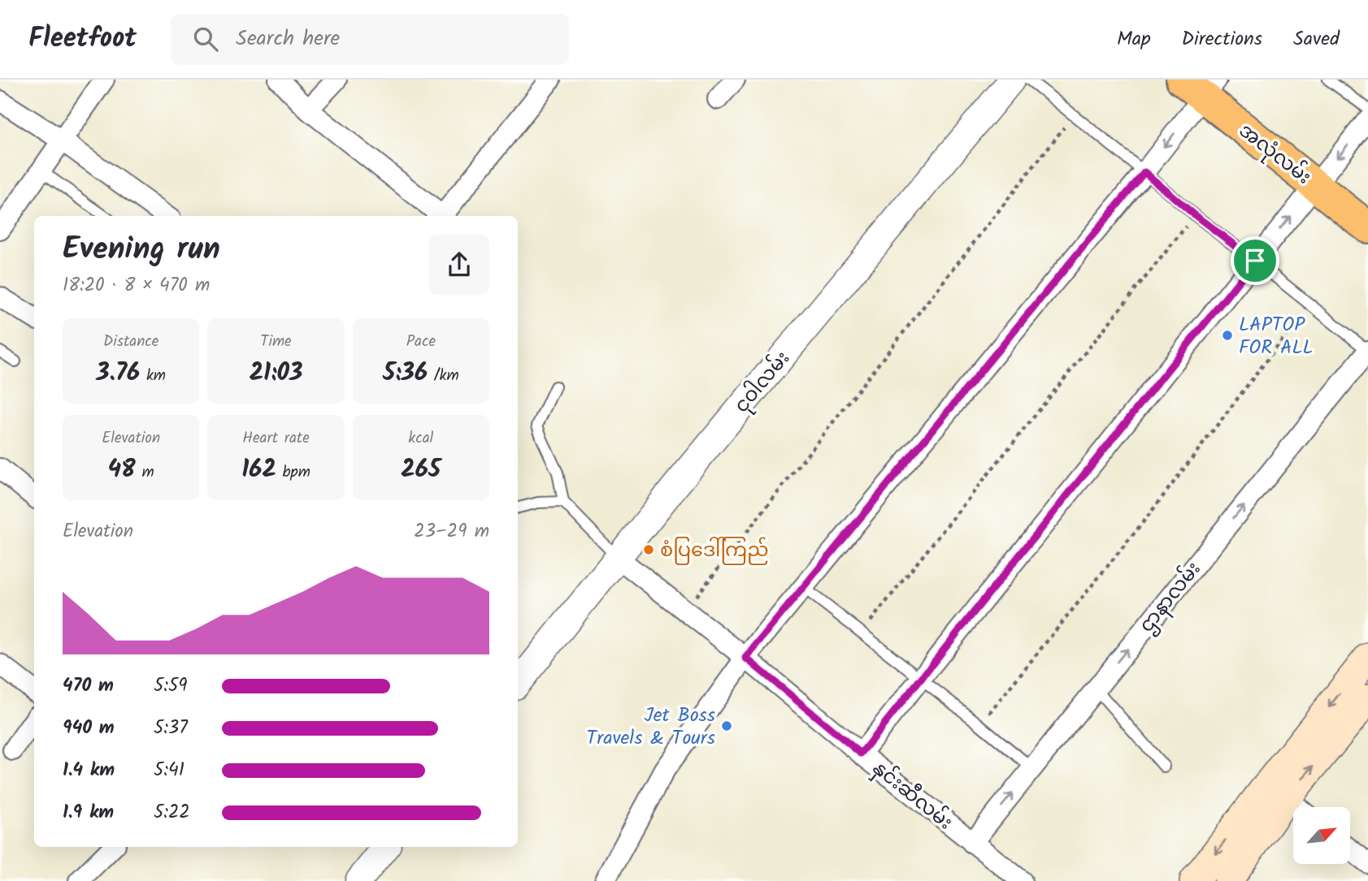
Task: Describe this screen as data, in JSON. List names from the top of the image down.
{
  "streets": {
    "main road": ["အလုံလမ်း"],
    "street": ["ငုဝါလမ်း", "ဌာနာလမ်း", "နှင်းဆီလမ်း"]
  },
  "crossings": [
    ["ငုဝါလမ်း", "နှင်းဆီလမ်း"],
    ["ဌာနာလမ်း", "နှင်းဆီလမ်း"]
  ],
  "places": ["LAPTOP FOR ALL", "စံပြဒေါ်ကြည်", "Jet Boss Travels & Tours"],
  "north": "top right",
  "page": {
    "header": "Fleetfoot",
    "search": "Search here",
    "nav": ["Map", "Directions", "Saved"],
    "heading": ["Evening run", "18:20 · 8 × 470 m"],
    "stats": [
      ["Distance", "3.76 km"],
      ["Time", "21:03"],
      ["Pace", "5:36 /km"],
      ["Elevation", "48 m"],
      ["Heart rate", "162 bpm"],
      ["kcal", "265"]
    ],
    "chart": ["Elevation", "23–29 m"],
    "list": [
      {
        "name": "470 m",
        "note": "5:59"
      },
      {
        "name": "940 m",
        "note": "5:37"
      },
      {
        "name": "1.4 km",
        "note": "5:41"
      },
      {
        "name": "1.9 km",
        "note": "5:22"
      }
    ]
  }
}
